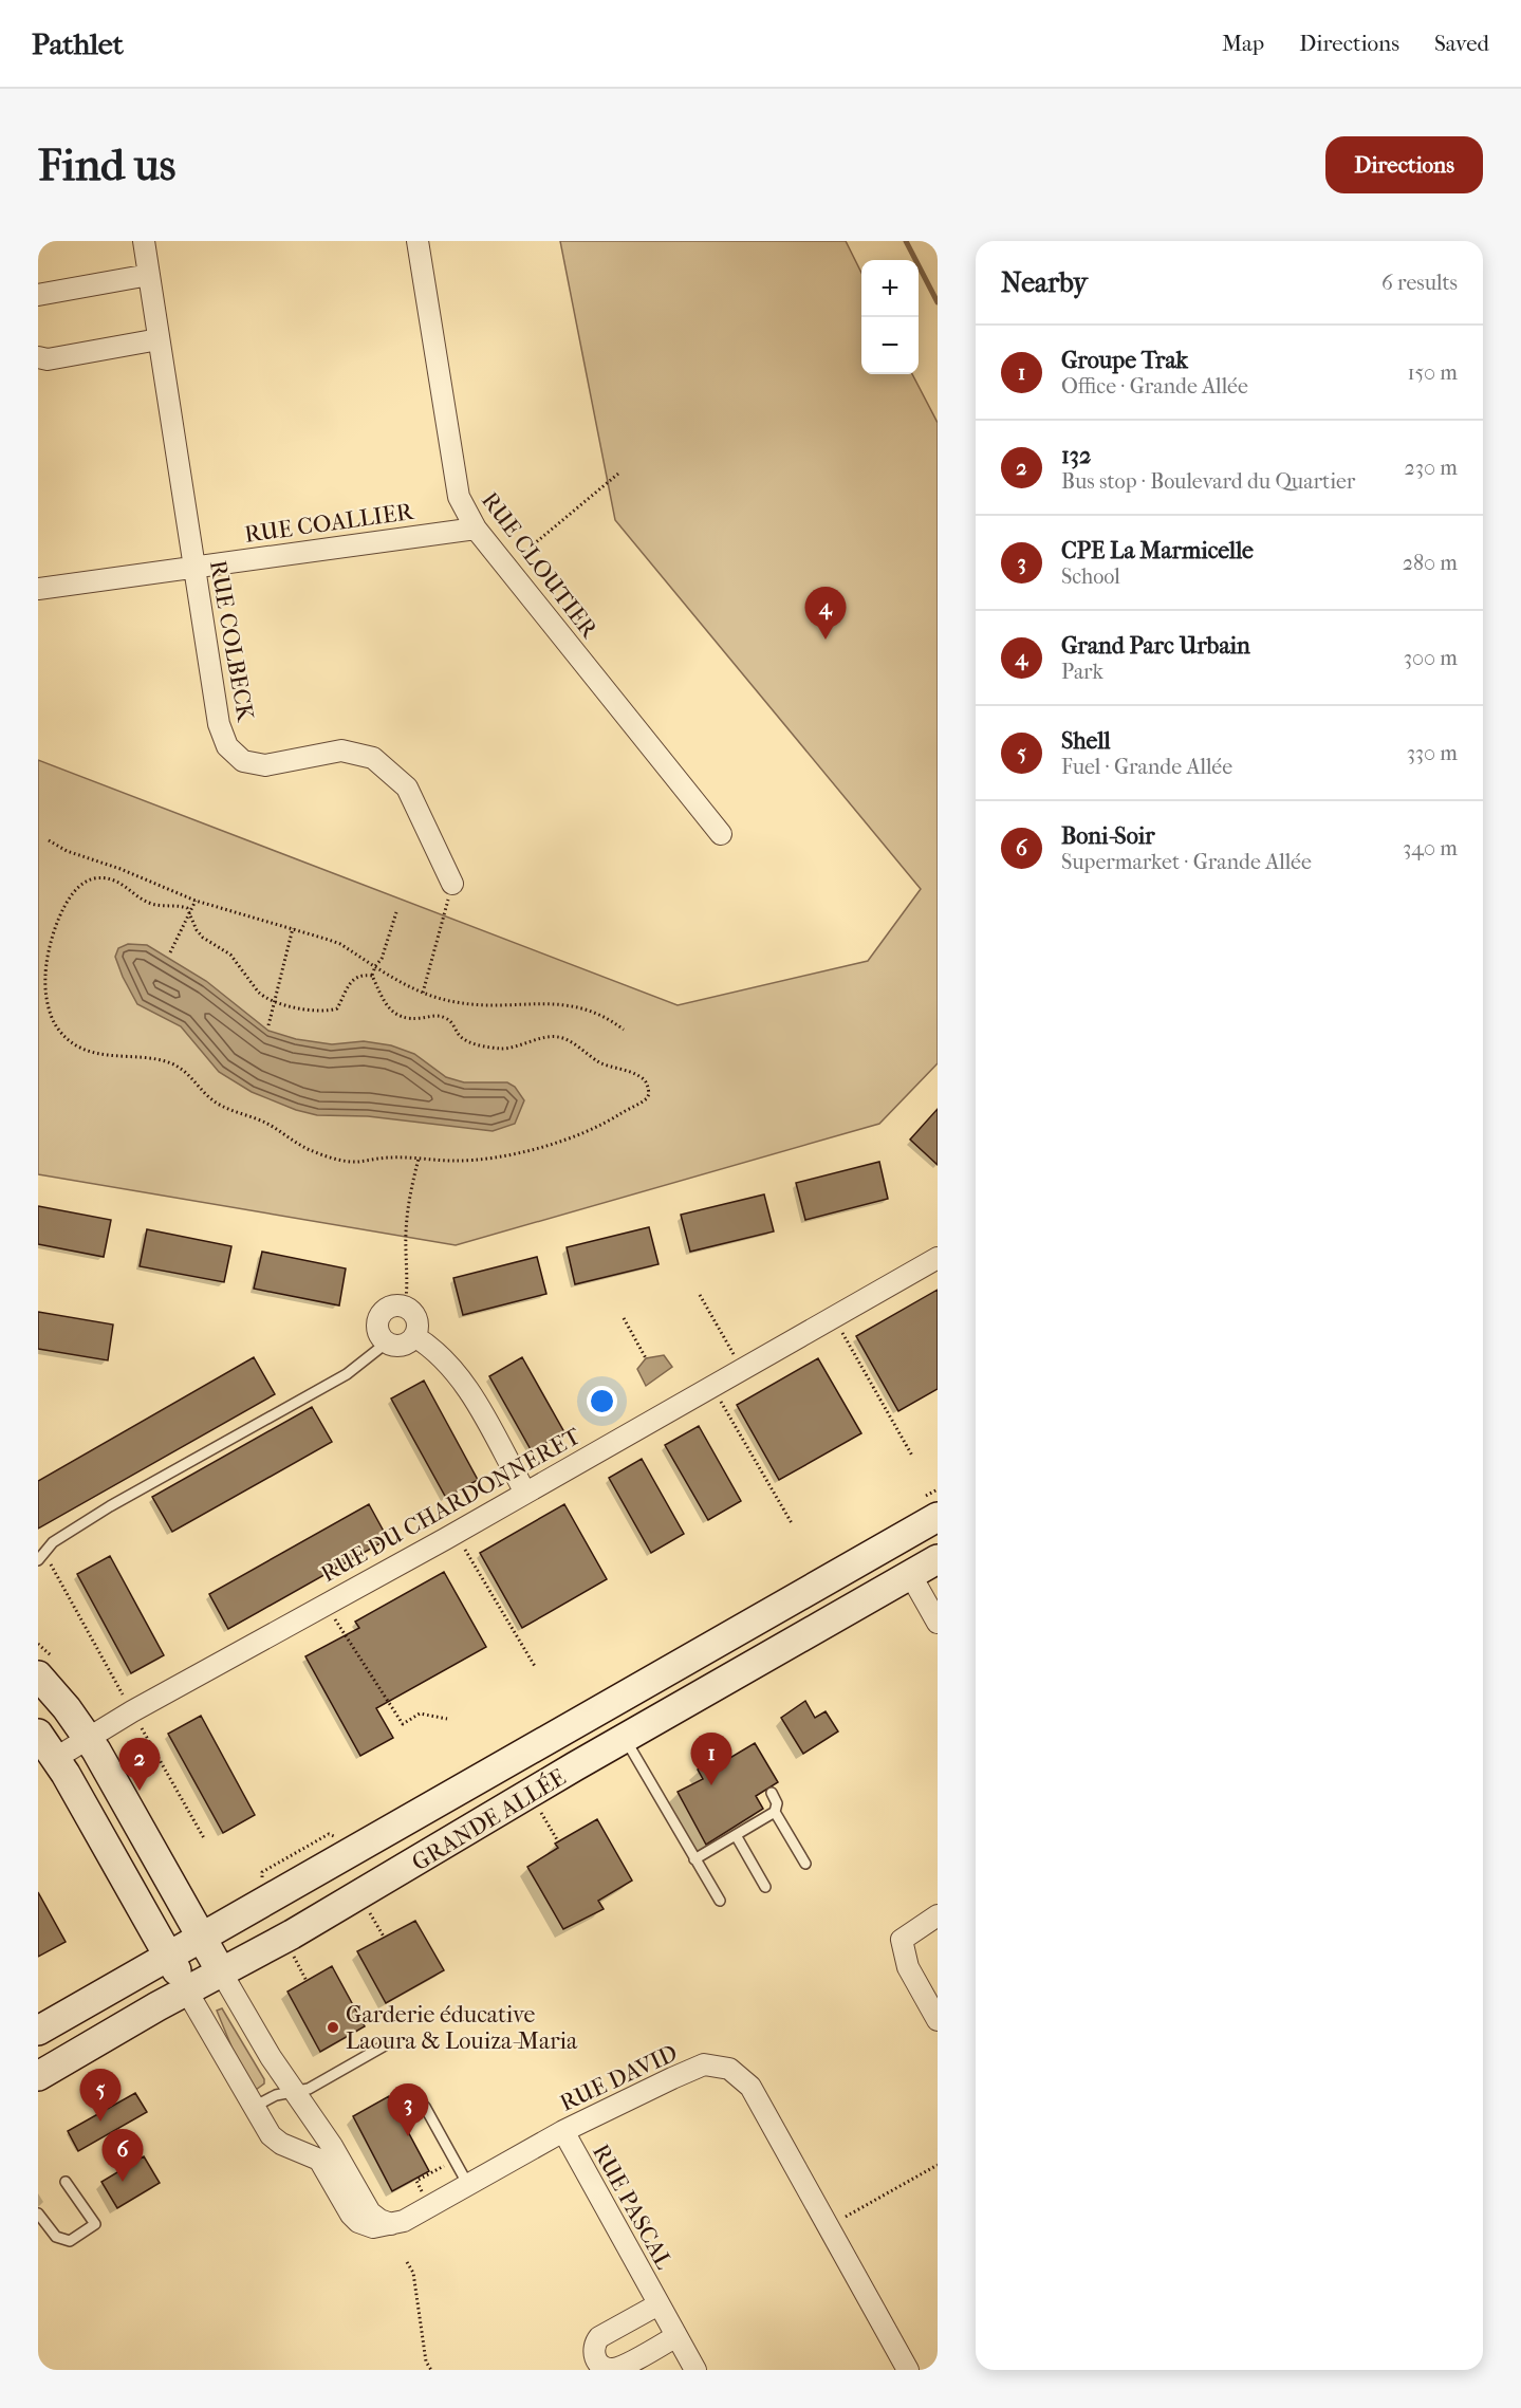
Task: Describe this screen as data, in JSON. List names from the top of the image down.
{
  "streets": {
    "main road": ["GRANDE ALLÉE"],
    "street": [
      "RUE COALLIER",
      "RUE CLOUTIER",
      "RUE COLBECK",
      "RUE DU CHARDONNERET",
      "RUE DAVID",
      "RUE PASCAL"
    ]
  },
  "crossings": [
    ["RUE COALLIER", "RUE CLOUTIER"],
    ["RUE COALLIER", "RUE COLBECK"],
    ["RUE DAVID", "RUE PASCAL"]
  ],
  "places": ["Garderie éducative Laoura & Louiza-Maria"],
  "page": {
    "header": "Pathlet",
    "nav": ["Map", "Directions", "Saved"],
    "buttons": "Directions",
    "title": "Find us",
    "heading": ["Nearby", "6 results"],
    "map_buttons": ["+", "−"],
    "list": [
      {
        "mark": "1",
        "name": "Groupe Trak",
        "note": "Office · Grande Allée",
        "value": "150 m"
      },
      {
        "mark": "2",
        "name": "132",
        "note": "Bus stop · Boulevard du Quartier",
        "value": "230 m"
      },
      {
        "mark": "3",
        "name": "CPE La Marmicelle",
        "note": "School",
        "value": "280 m"
      },
      {
        "mark": "4",
        "name": "Grand Parc Urbain",
        "note": "Park",
        "value": "300 m"
      },
      {
        "mark": "5",
        "name": "Shell",
        "note": "Fuel · Grande Allée",
        "value": "330 m"
      },
      {
        "mark": "6",
        "name": "Boni-Soir",
        "note": "Supermarket · Grande Allée",
        "value": "340 m"
      }
    ],
    "pins": [
      "4",
      "1",
      "2",
      "5",
      "3",
      "6"
    ]
  }
}
